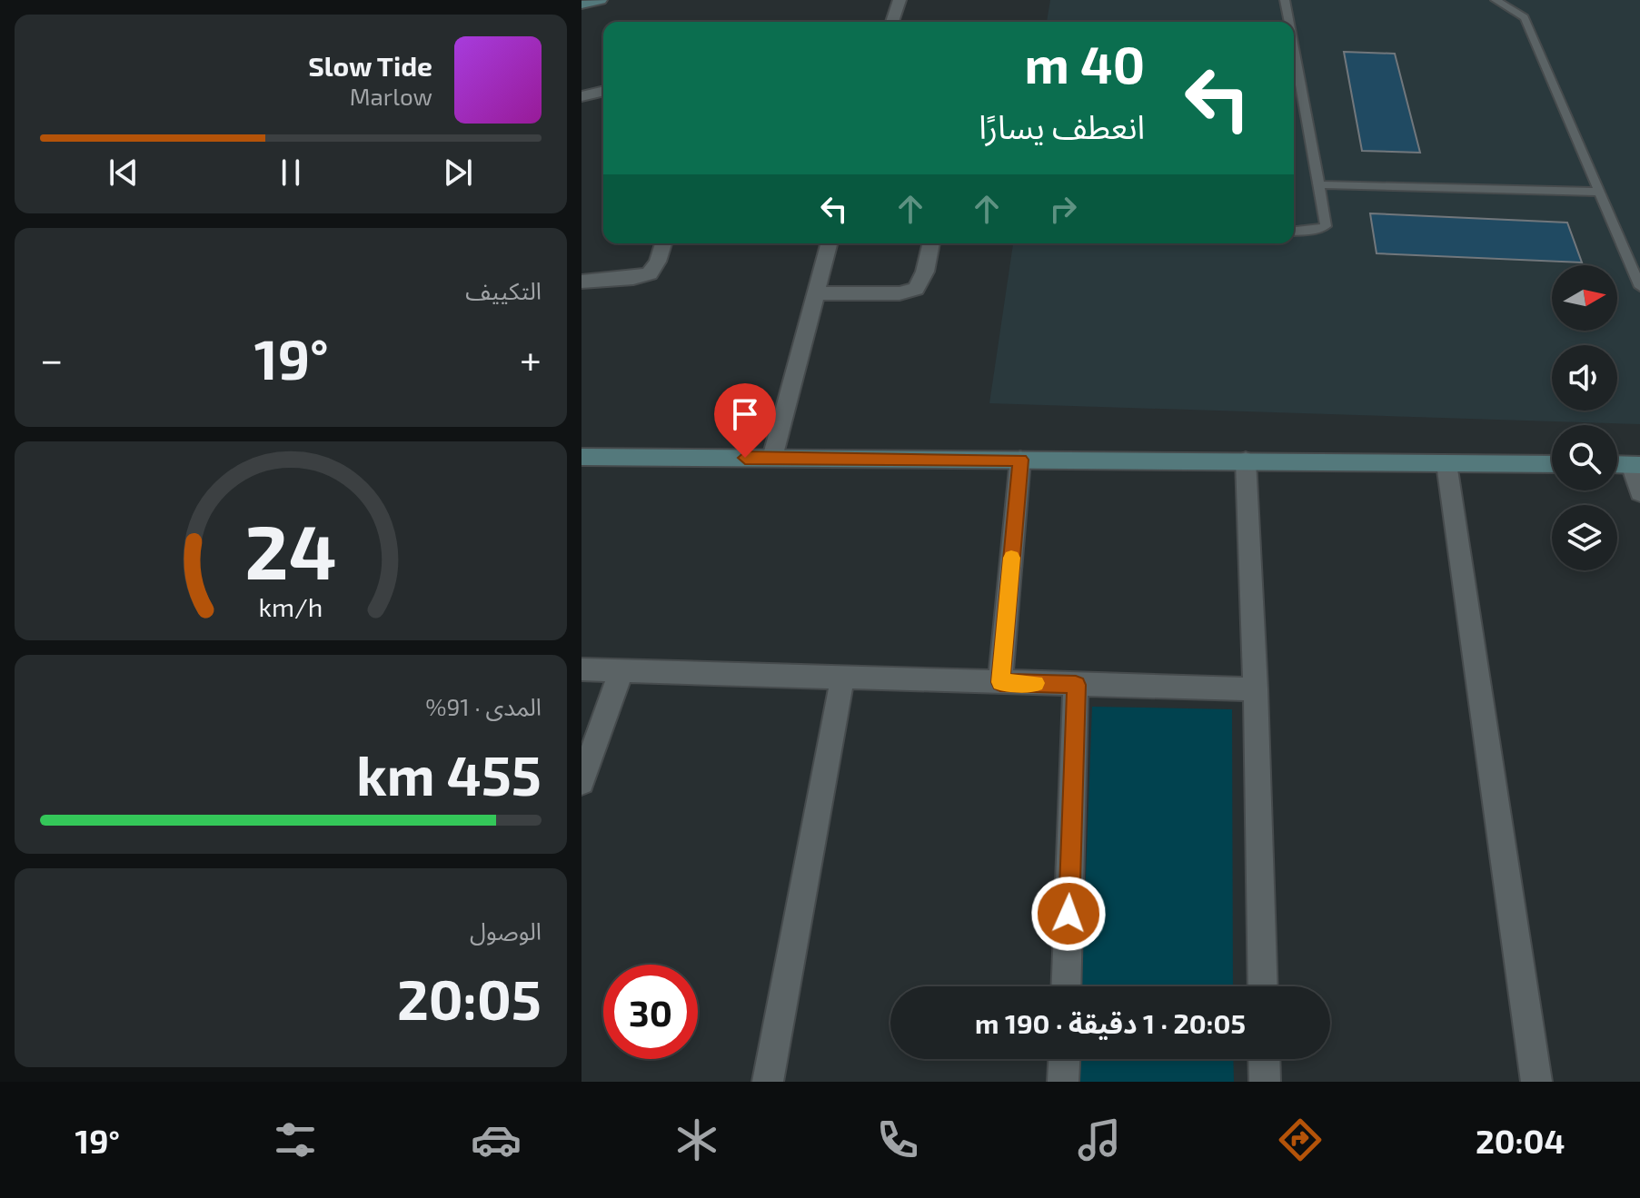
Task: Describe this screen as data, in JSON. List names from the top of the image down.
{
  "north": "right",
  "page": {
    "turn": ["40 m", "انعطف يسارًا"],
    "song": ["Slow Tide", "Marlow"],
    "tile": [
      "التكييف",
      ["المدى · 91%", "455 km"],
      ["الوصول", "20:05"]
    ],
    "heat": ["−", "19°", "+"],
    "limit": "30",
    "trip": "20:05 · 1 دقيقة · 190 m",
    "tabs": ["20:04", "19°"],
    "gauge": ["24", "km/h"]
  }
}
